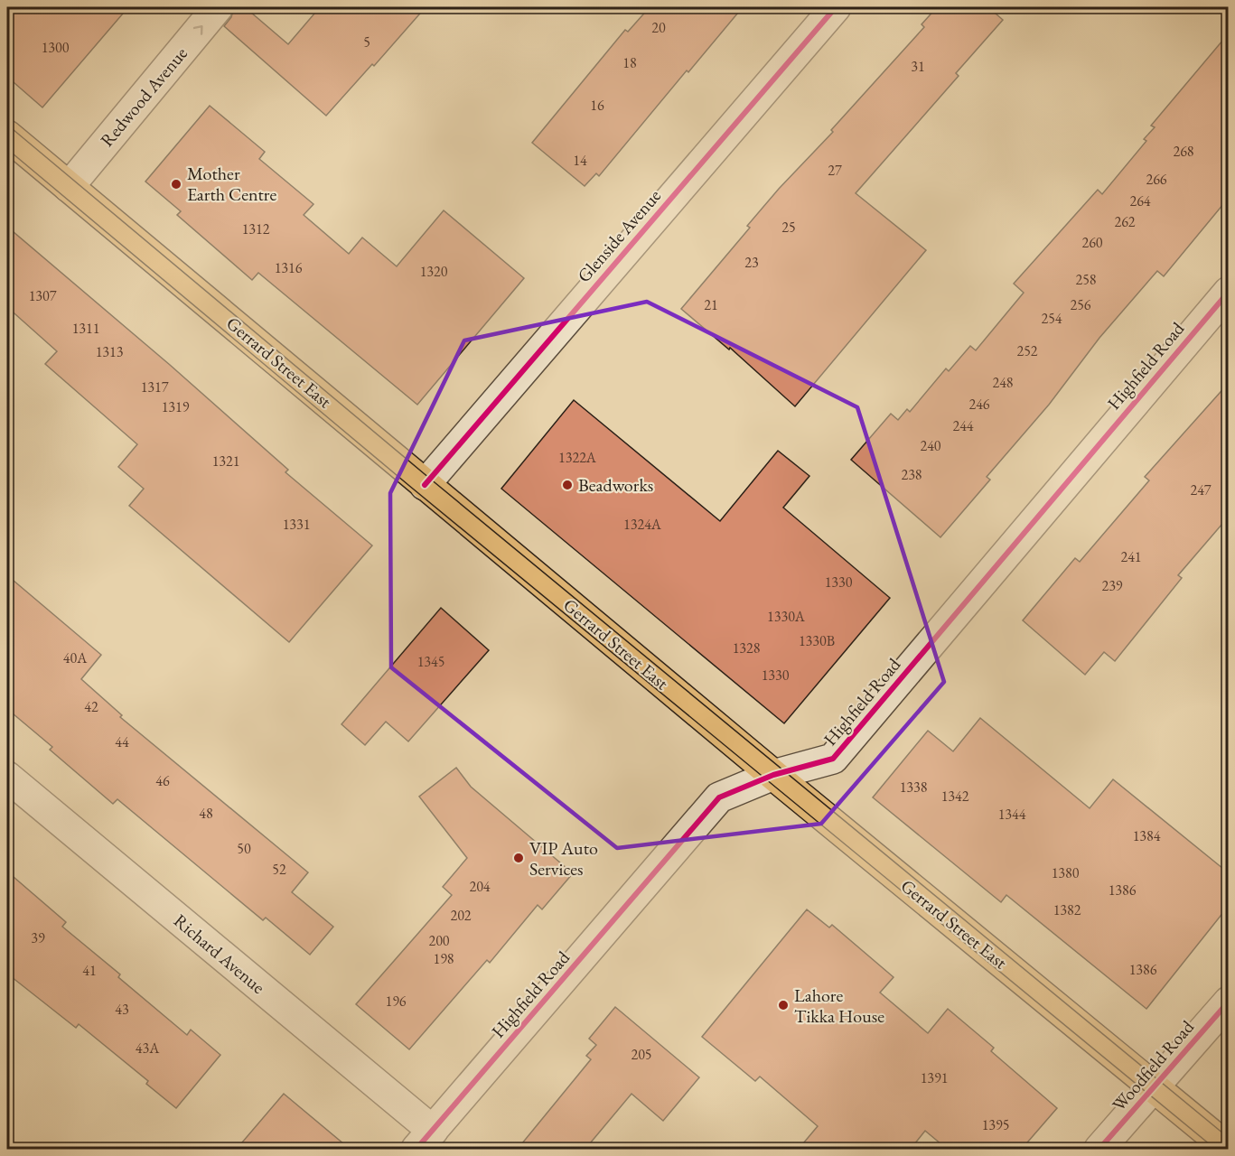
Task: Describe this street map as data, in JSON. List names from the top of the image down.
{
  "streets": {
    "main road": ["Gerrard Street East"],
    "street": [
      "Redwood Avenue",
      "Glenside Avenue",
      "Highfield Road",
      "Richard Avenue",
      "Woodfield Road"
    ]
  },
  "crossings": [
    ["Redwood Avenue", "Gerrard Street East"],
    ["Glenside Avenue", "Gerrard Street East"],
    ["Gerrard Street East", "Highfield Road"],
    ["Gerrard Street East", "Woodfield Road"],
    ["Highfield Road", "Richard Avenue"]
  ],
  "one_way": ["Redwood Avenue"],
  "places": [
    "Mother Earth Centre",
    "Beadworks",
    "VIP Auto Services",
    "Lahore Tikka House"
  ],
  "house_numbers": [
    "20",
    "5",
    "1300",
    "18",
    "31",
    "16",
    "268",
    "14",
    "27",
    "266",
    "264",
    "262",
    "25",
    "1312",
    "260",
    "23",
    "1316",
    "1320",
    "258",
    "1307",
    "21",
    "256",
    "254",
    "1311",
    "252",
    "1313",
    "248",
    "1317",
    "246",
    "1319",
    "244",
    "240",
    "1322A",
    "1321",
    "238",
    "247",
    "1331",
    "1324A",
    "241",
    "1330",
    "239",
    "1330A",
    "1330B",
    "1328",
    "40A",
    "1345",
    "1330",
    "42",
    "44",
    "46",
    "1338",
    "1342",
    "48",
    "1344",
    "1384",
    "50",
    "52",
    "1380",
    "204",
    "1386",
    "1382",
    "202",
    "39",
    "200",
    "198",
    "1386",
    "41",
    "196",
    "43",
    "43A",
    "205",
    "1391",
    "1395"
  ]
}
